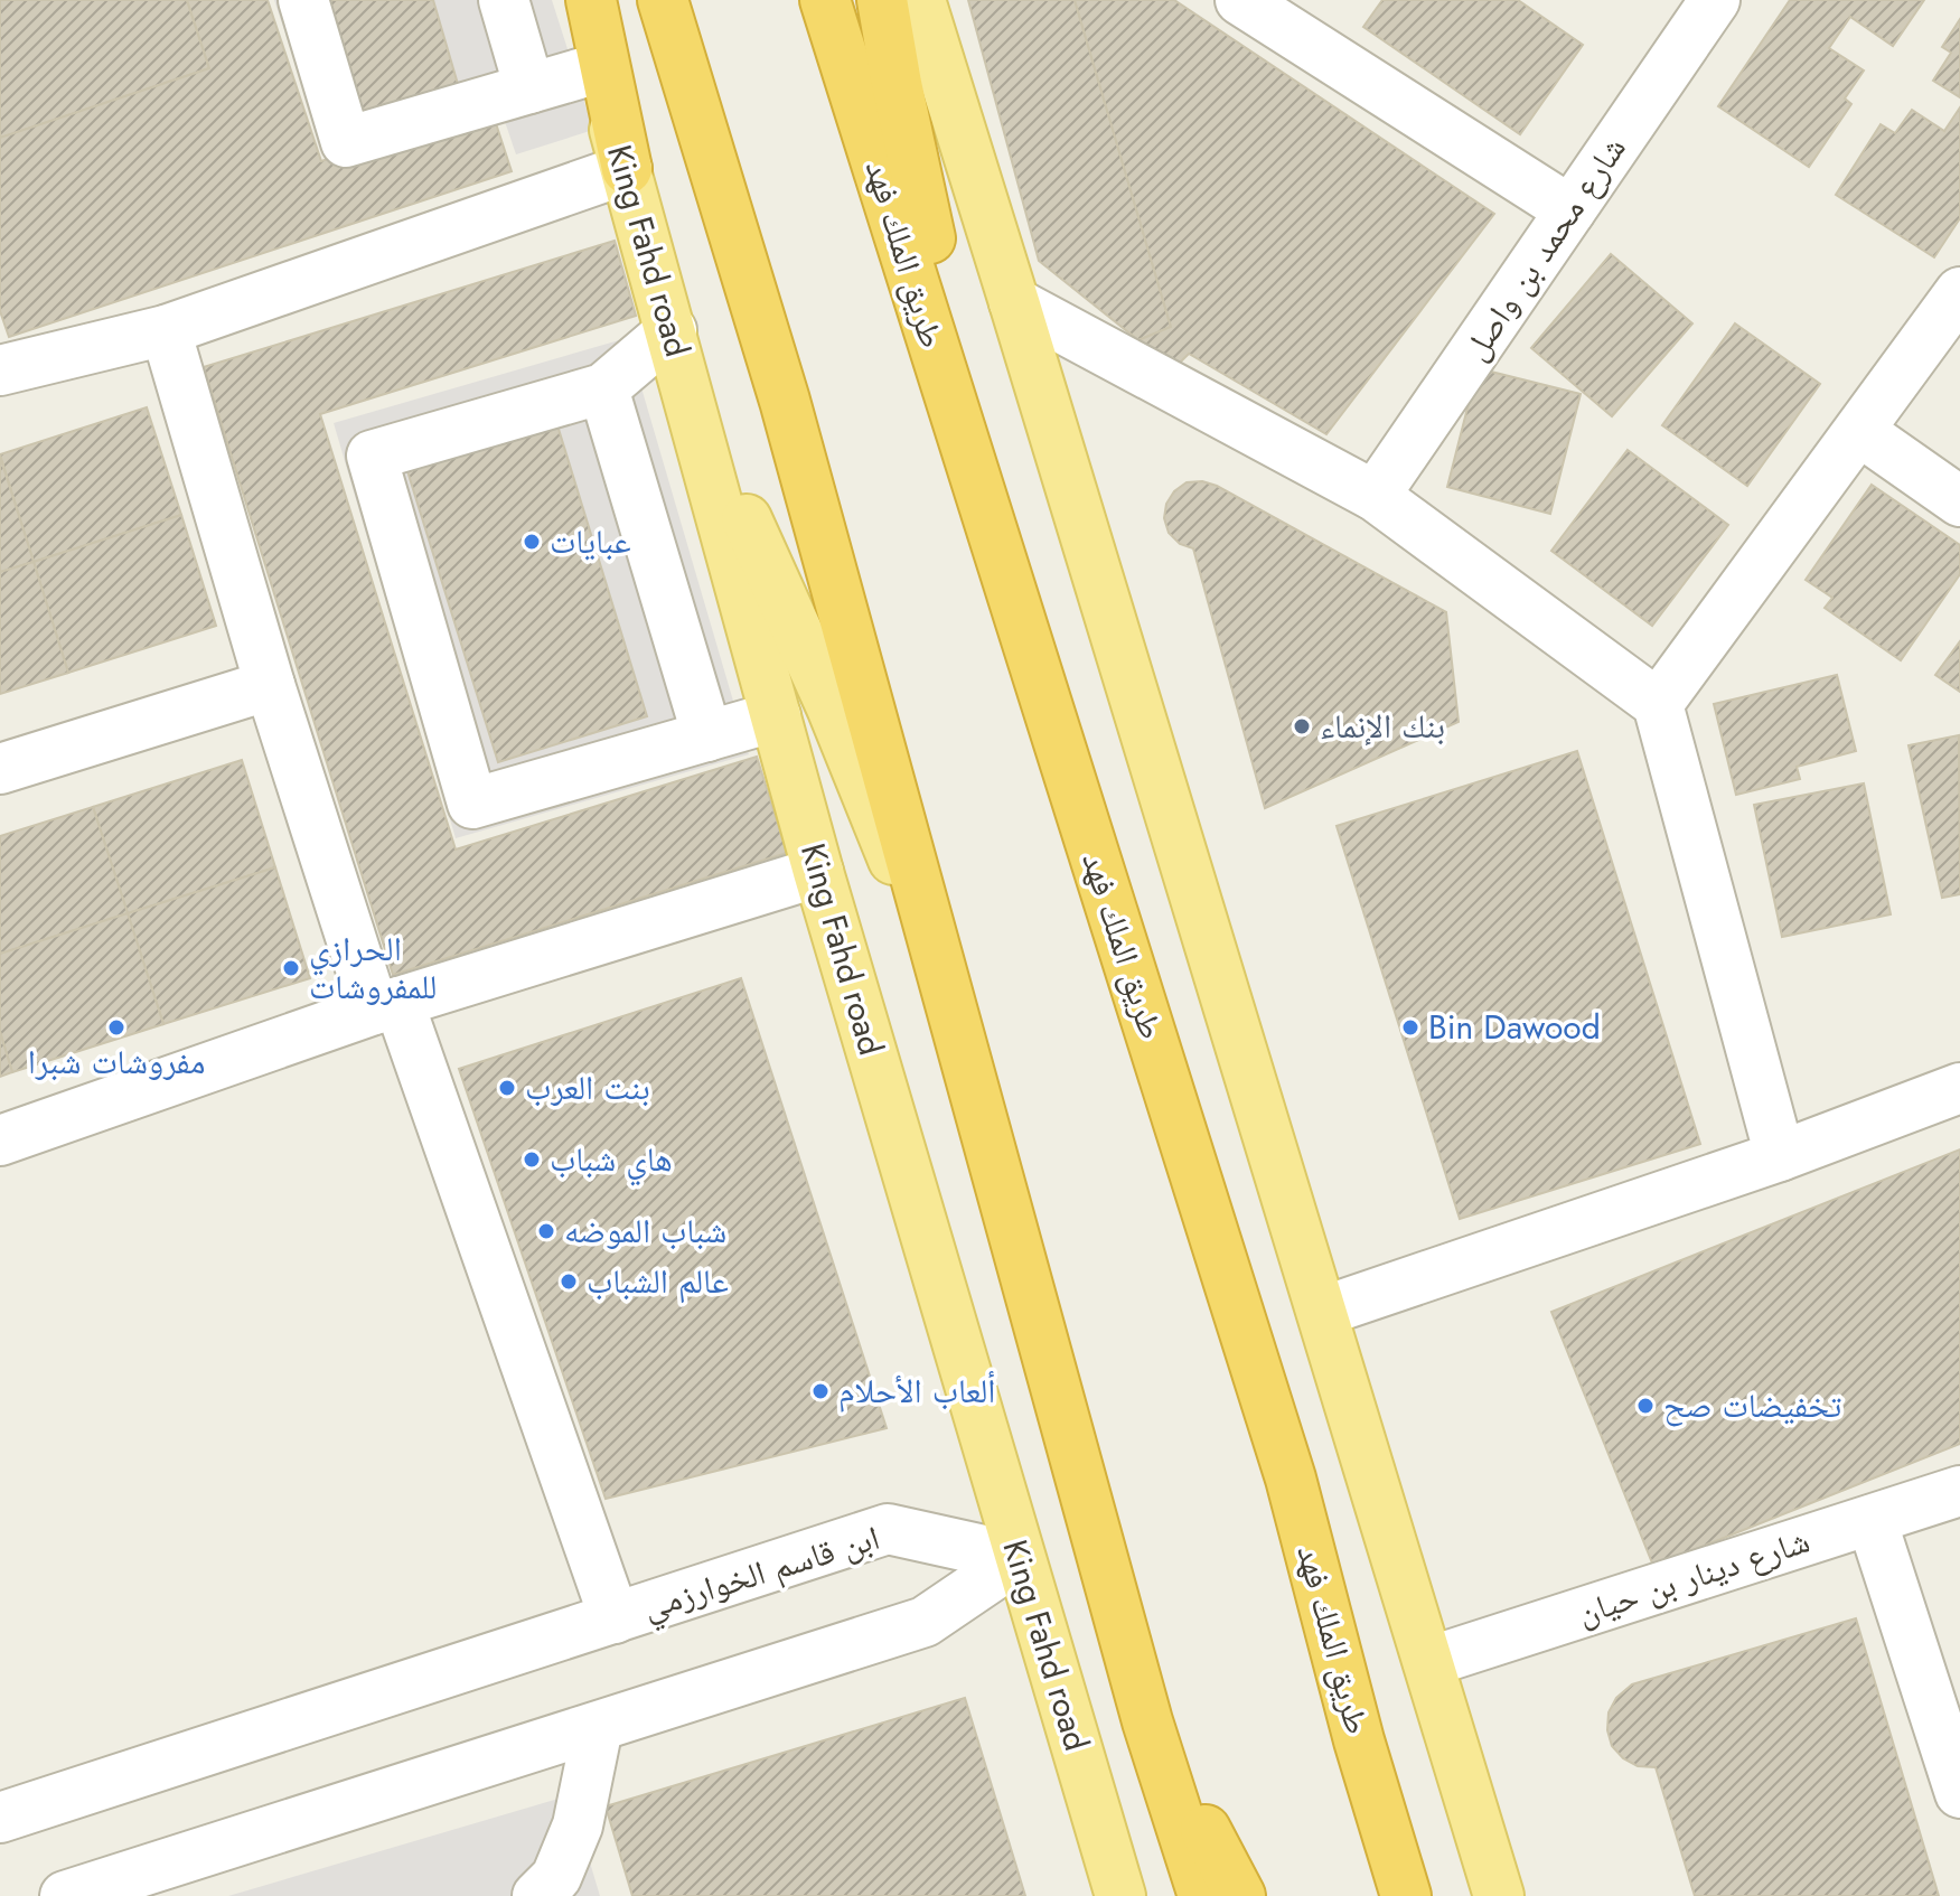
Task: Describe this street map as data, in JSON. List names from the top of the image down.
{
  "streets": {
    "highway": ["طريق الملك فهد"],
    "main road": ["King Fahd road"],
    "street": ["شارع محمد بن واصل", "ابن قاسم الخوارزمي", "شارع دينار بن حيان"]
  },
  "crossings": [
    ["King Fahd road", "ابن قاسم الخوارزمي"]
  ],
  "places": [
    "عبايات",
    "بنك الإنماء",
    "الحرازي للمفروشات",
    "مفروشات شبرا",
    "Bin Dawood",
    "بنت العرب",
    "هاي شباب",
    "شباب الموضه",
    "عالم الشباب",
    "ألعاب الأحلام",
    "تخفيضات صح"
  ]
}
